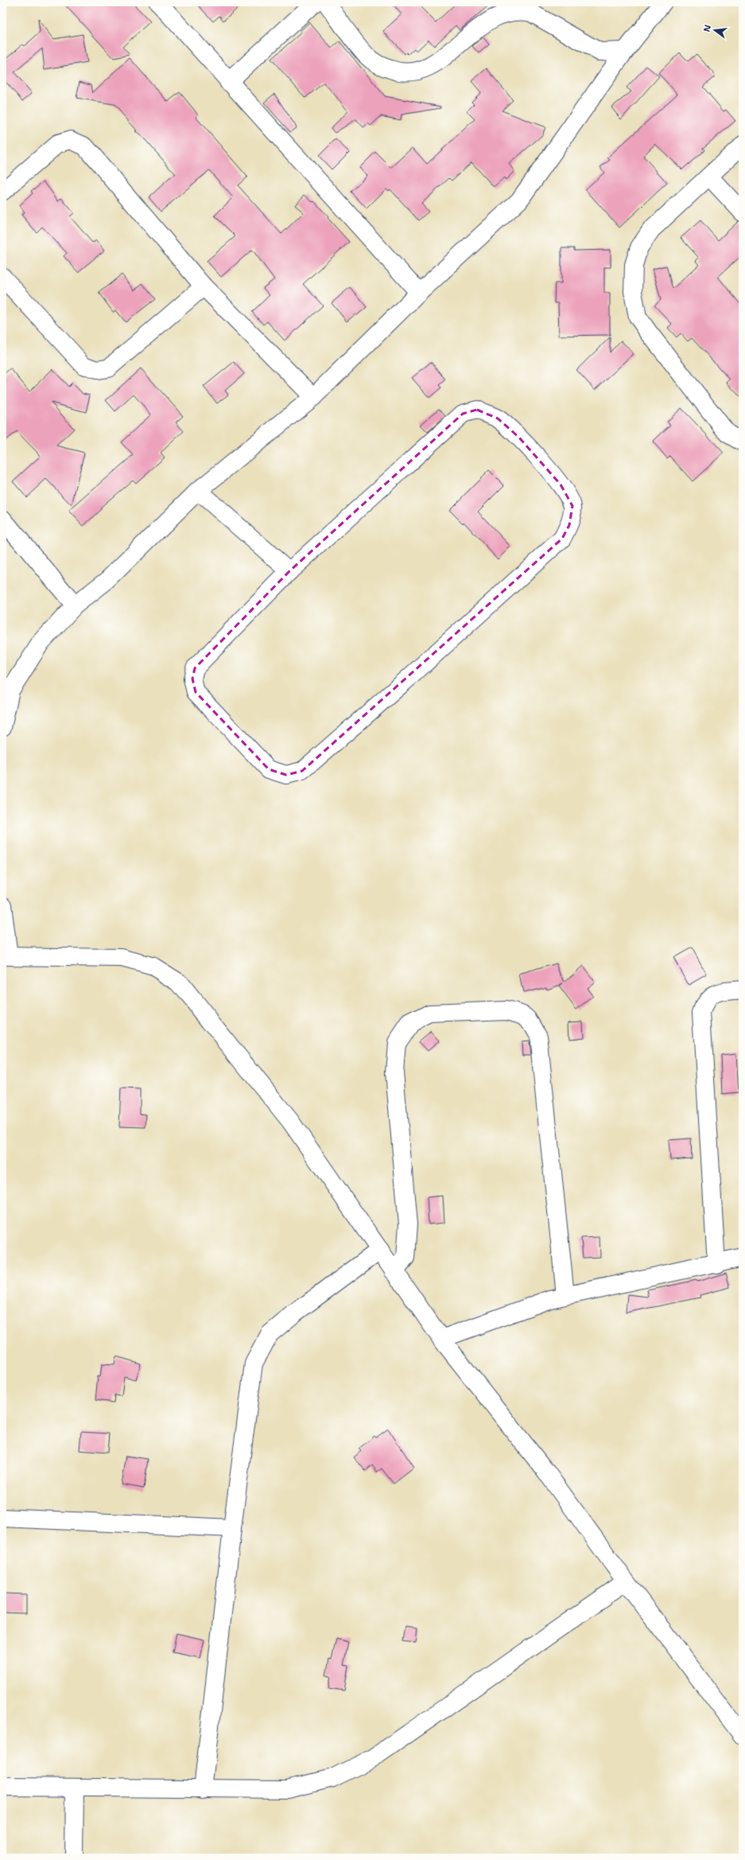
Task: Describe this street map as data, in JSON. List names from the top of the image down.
{
  "north": "left"
}
